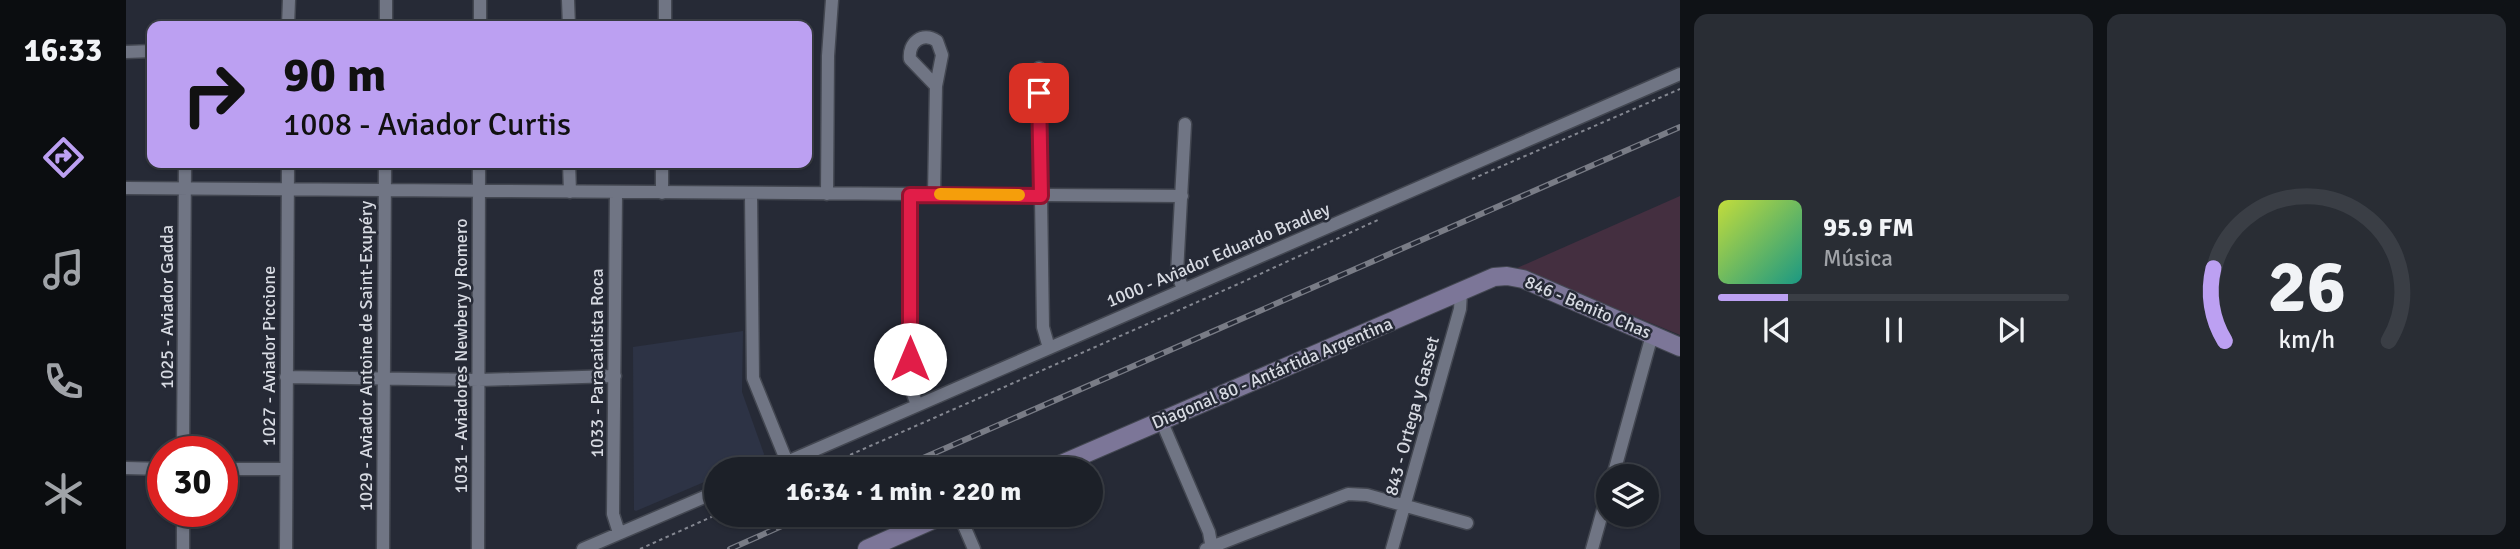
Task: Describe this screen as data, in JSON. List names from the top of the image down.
{
  "streets": {
    "main road": ["846 - Benito Chas", "Diagonal 80 - Antártida Argentina"],
    "street": [
      "1000 - Aviador Eduardo Bradley",
      "1025 - Aviador Gadda",
      "1027 - Aviador Piccione",
      "1029 - Aviador Antoine de Saint-Exupéry",
      "1031 - Aviadores Newbery y Romero",
      "1033 - Paracaidista Roca",
      "843 - Ortega y Gasset"
    ]
  },
  "crossings": [
    ["846 - Benito Chas", "Diagonal 80 - Antártida Argentina"],
    ["Diagonal 80 - Antártida Argentina", "843 - Ortega y Gasset"]
  ],
  "page": {
    "tabs": "16:33",
    "turn": ["90 m", "1008 - Aviador Curtis"],
    "song": ["95.9 FM", "Música"],
    "limit": "30",
    "trip": "16:34 · 1 min · 220 m",
    "gauge": ["26", "km/h"]
  }
}
